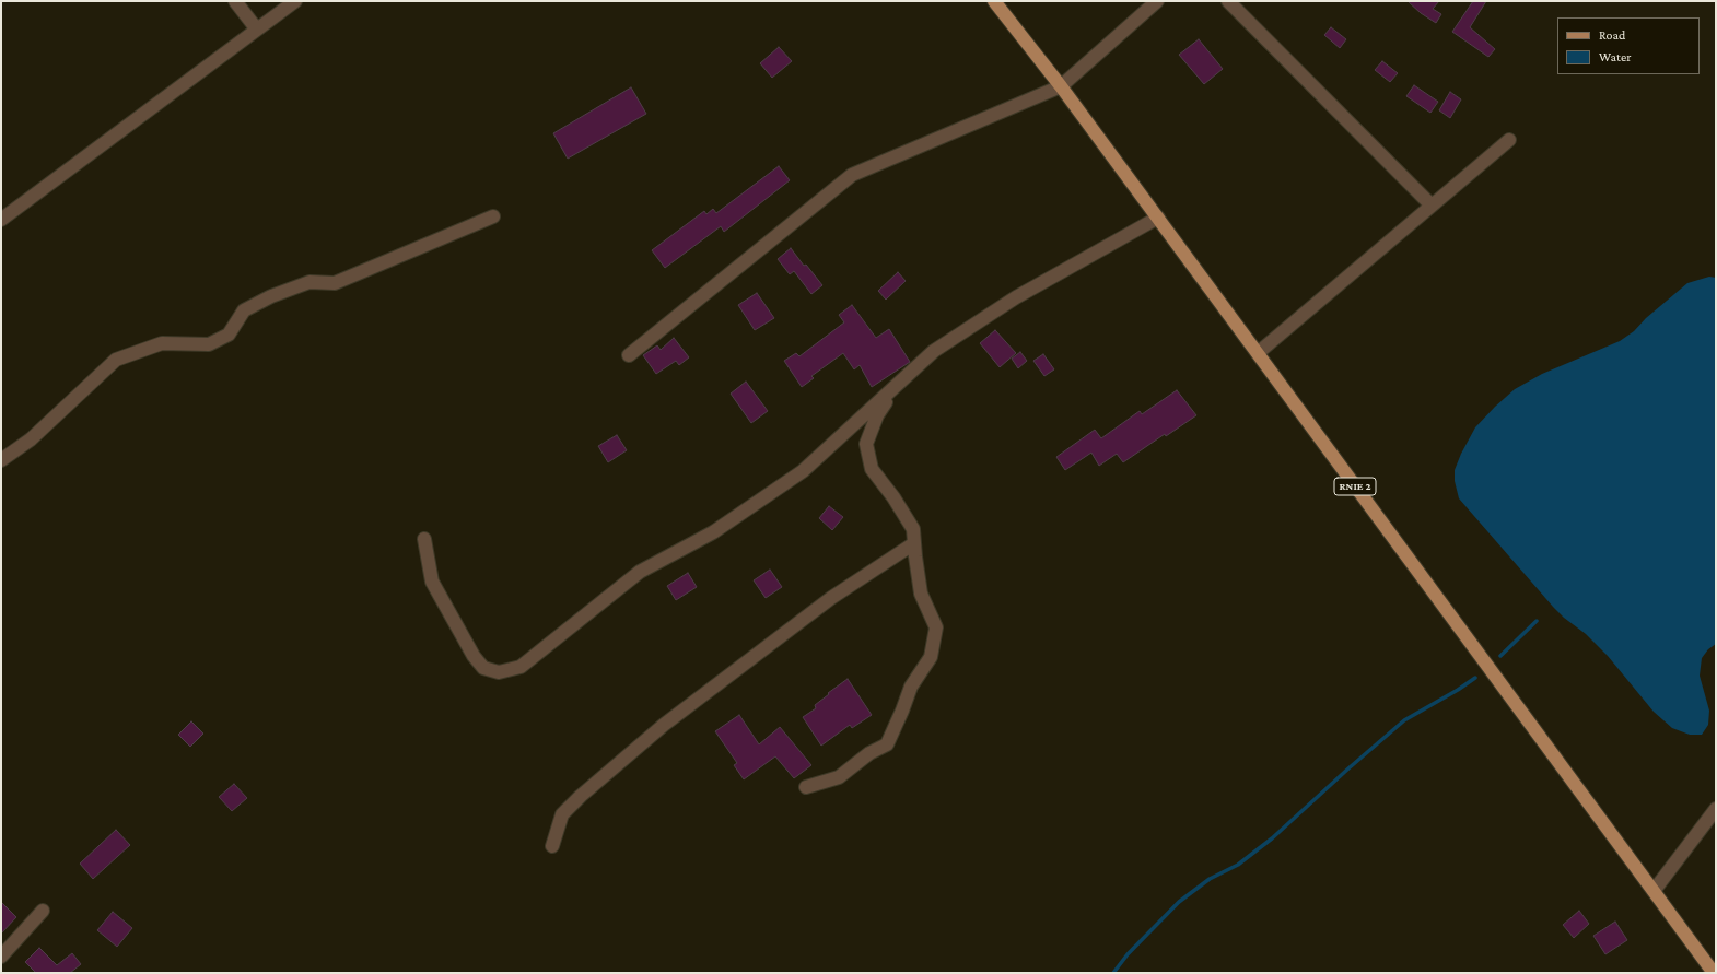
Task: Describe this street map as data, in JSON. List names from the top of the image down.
{
  "streets": {
    "main road": ["RNIE 2"]
  },
  "legend": ["Road", "Water"]
}
